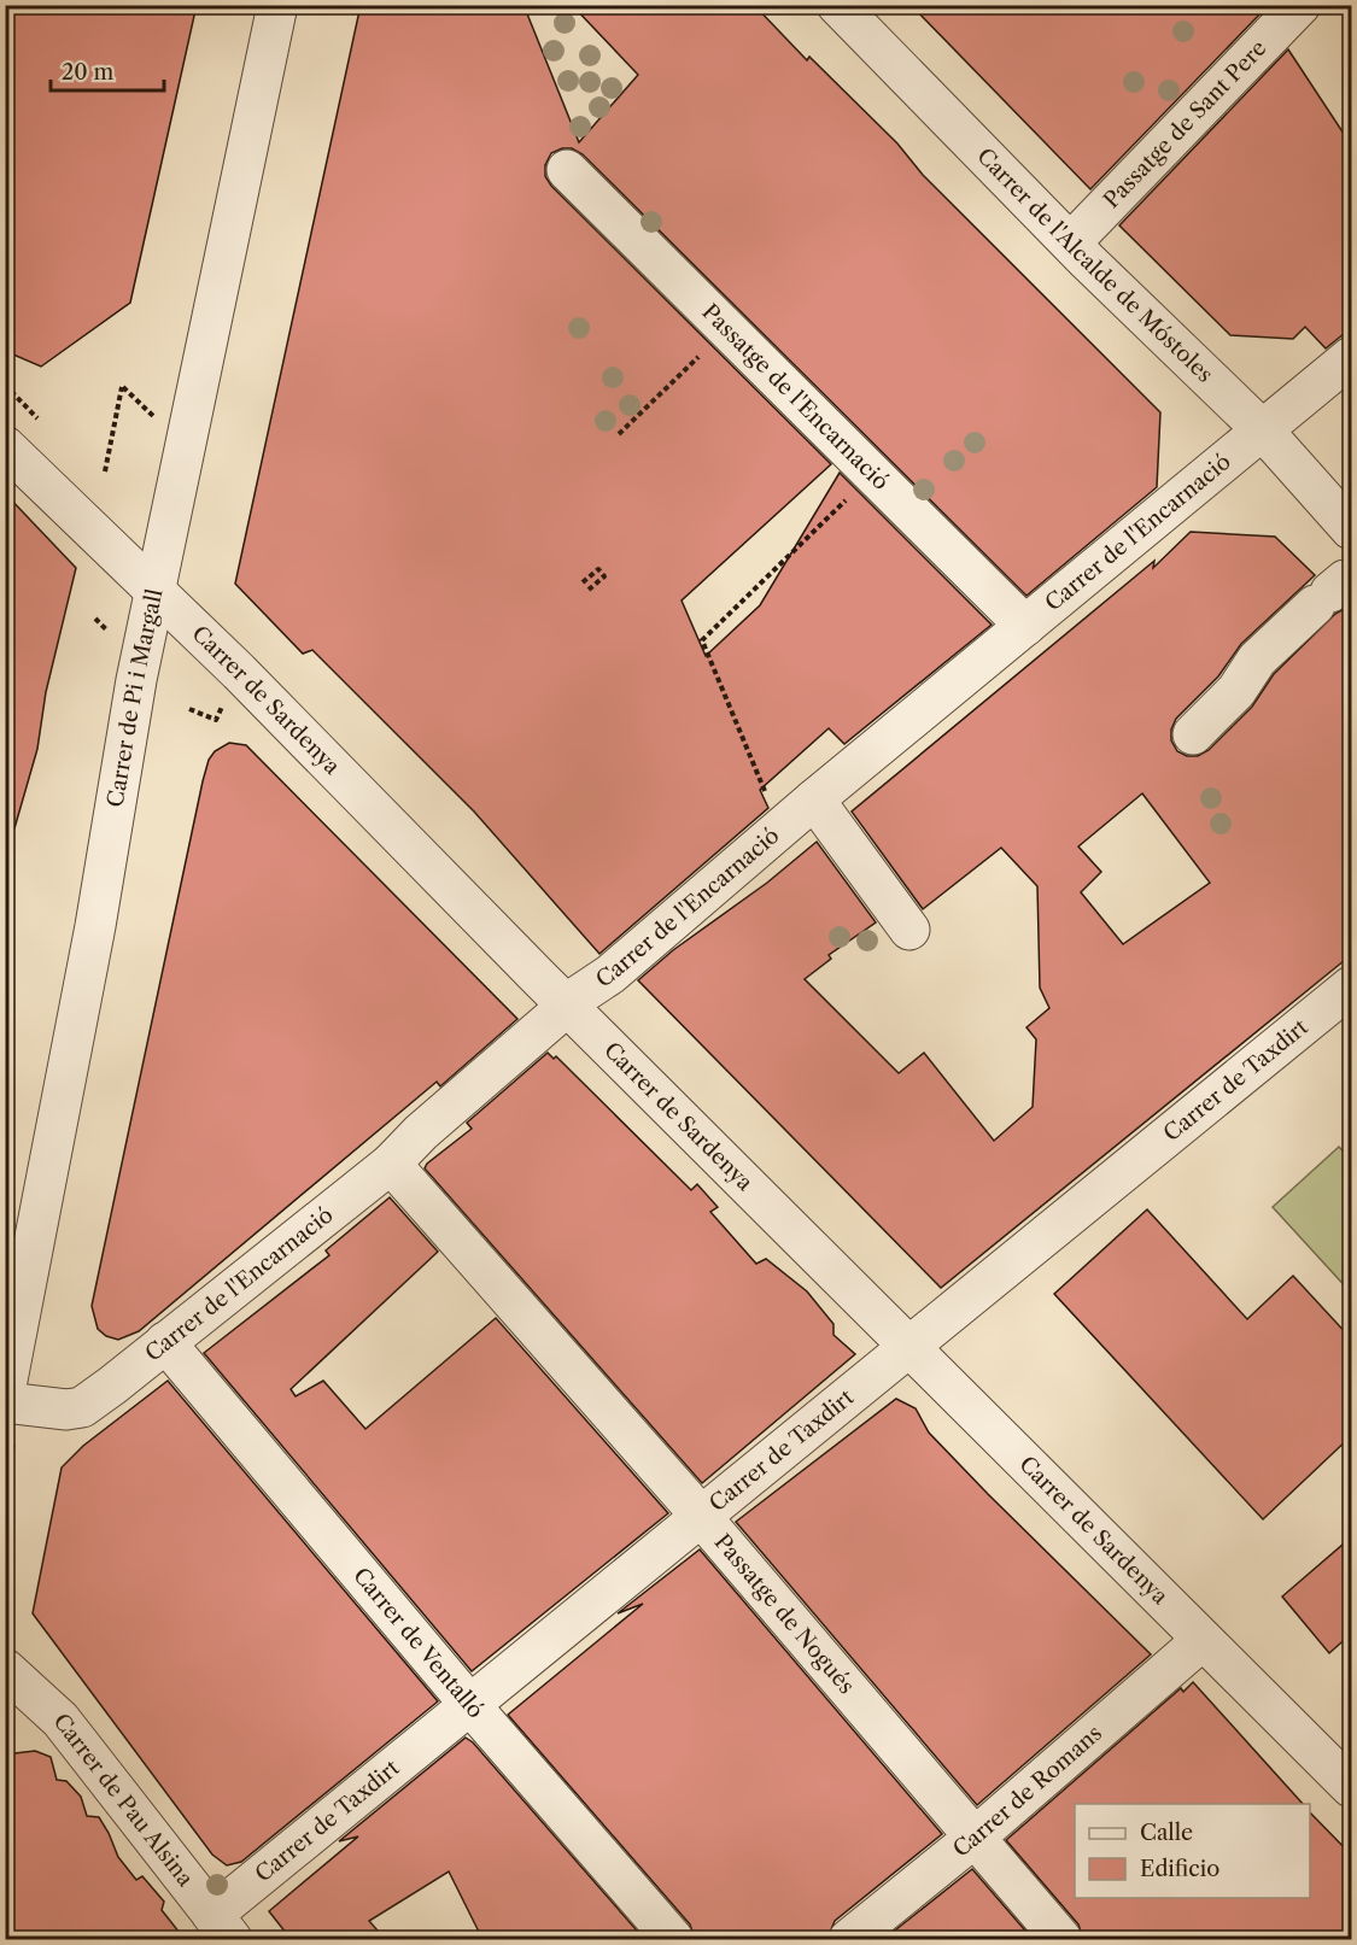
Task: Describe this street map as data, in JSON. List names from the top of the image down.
{
  "streets": {
    "street": [
      "Passatge de Sant Pere",
      "Carrer de l'Alcalde de Móstoles",
      "Passatge de l'Encarnació",
      "Carrer de l'Encarnació",
      "Carrer de Pi i Margall",
      "Carrer de Sardenya",
      "Carrer de Taxdirt",
      "Passatge de Nogués",
      "Carrer de Ventalló",
      "Carrer de Romans",
      "Carrer de Pau Alsina"
    ]
  },
  "crossings": [
    ["Passatge de Sant Pere", "Carrer de l'Alcalde de Móstoles"],
    ["Carrer de l'Alcalde de Móstoles", "Carrer de l'Encarnació"],
    ["Passatge de l'Encarnació", "Carrer de l'Encarnació"],
    ["Carrer de l'Encarnació", "Carrer de Sardenya"],
    ["Carrer de l'Encarnació", "Passatge de Nogués"],
    ["Carrer de l'Encarnació", "Carrer de Ventalló"],
    ["Carrer de Pi i Margall", "Carrer de Sardenya"],
    ["Carrer de Sardenya", "Carrer de Taxdirt"],
    ["Carrer de Sardenya", "Carrer de Romans"],
    ["Carrer de Taxdirt", "Passatge de Nogués"],
    ["Carrer de Taxdirt", "Carrer de Ventalló"],
    ["Carrer de Taxdirt", "Carrer de Pau Alsina"],
    ["Passatge de Nogués", "Carrer de Romans"]
  ],
  "legend": ["Calle", "Edificio"],
  "scale_bar": "20 m"
}
